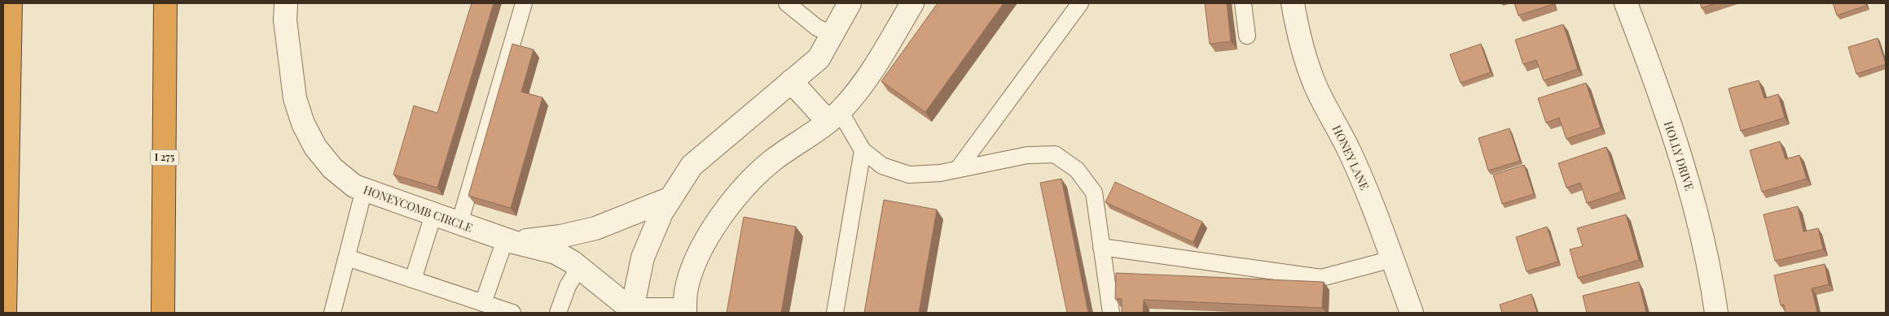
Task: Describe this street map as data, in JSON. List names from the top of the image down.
{
  "streets": {
    "highway": ["I 275"],
    "street": ["HOLLY DRIVE", "HONEY LANE", "HONEYCOMB CIRCLE"]
  }
}
